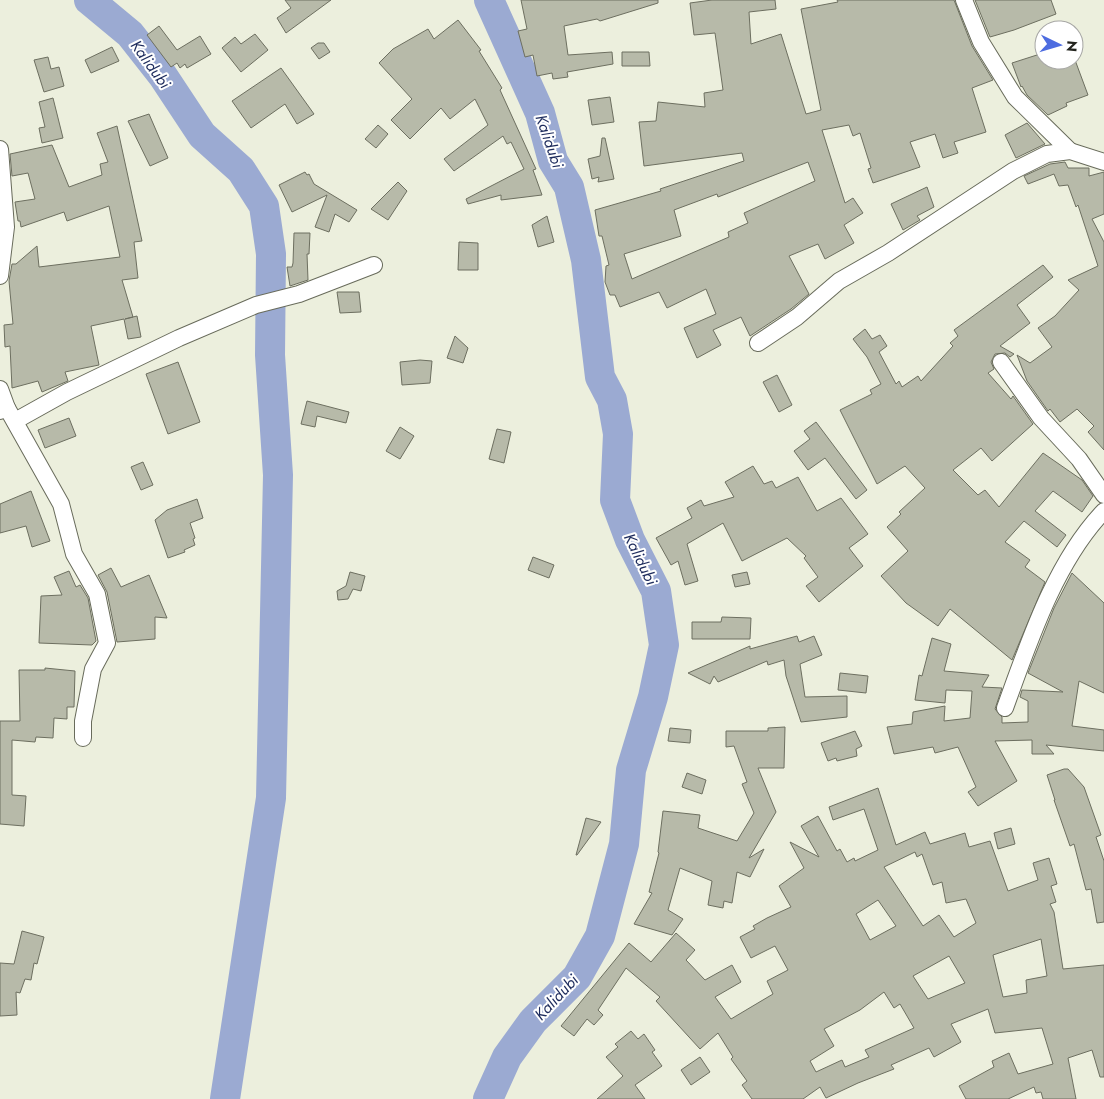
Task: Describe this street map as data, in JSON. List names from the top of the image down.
{
  "water": ["Kalidubi"],
  "north": "right"
}
